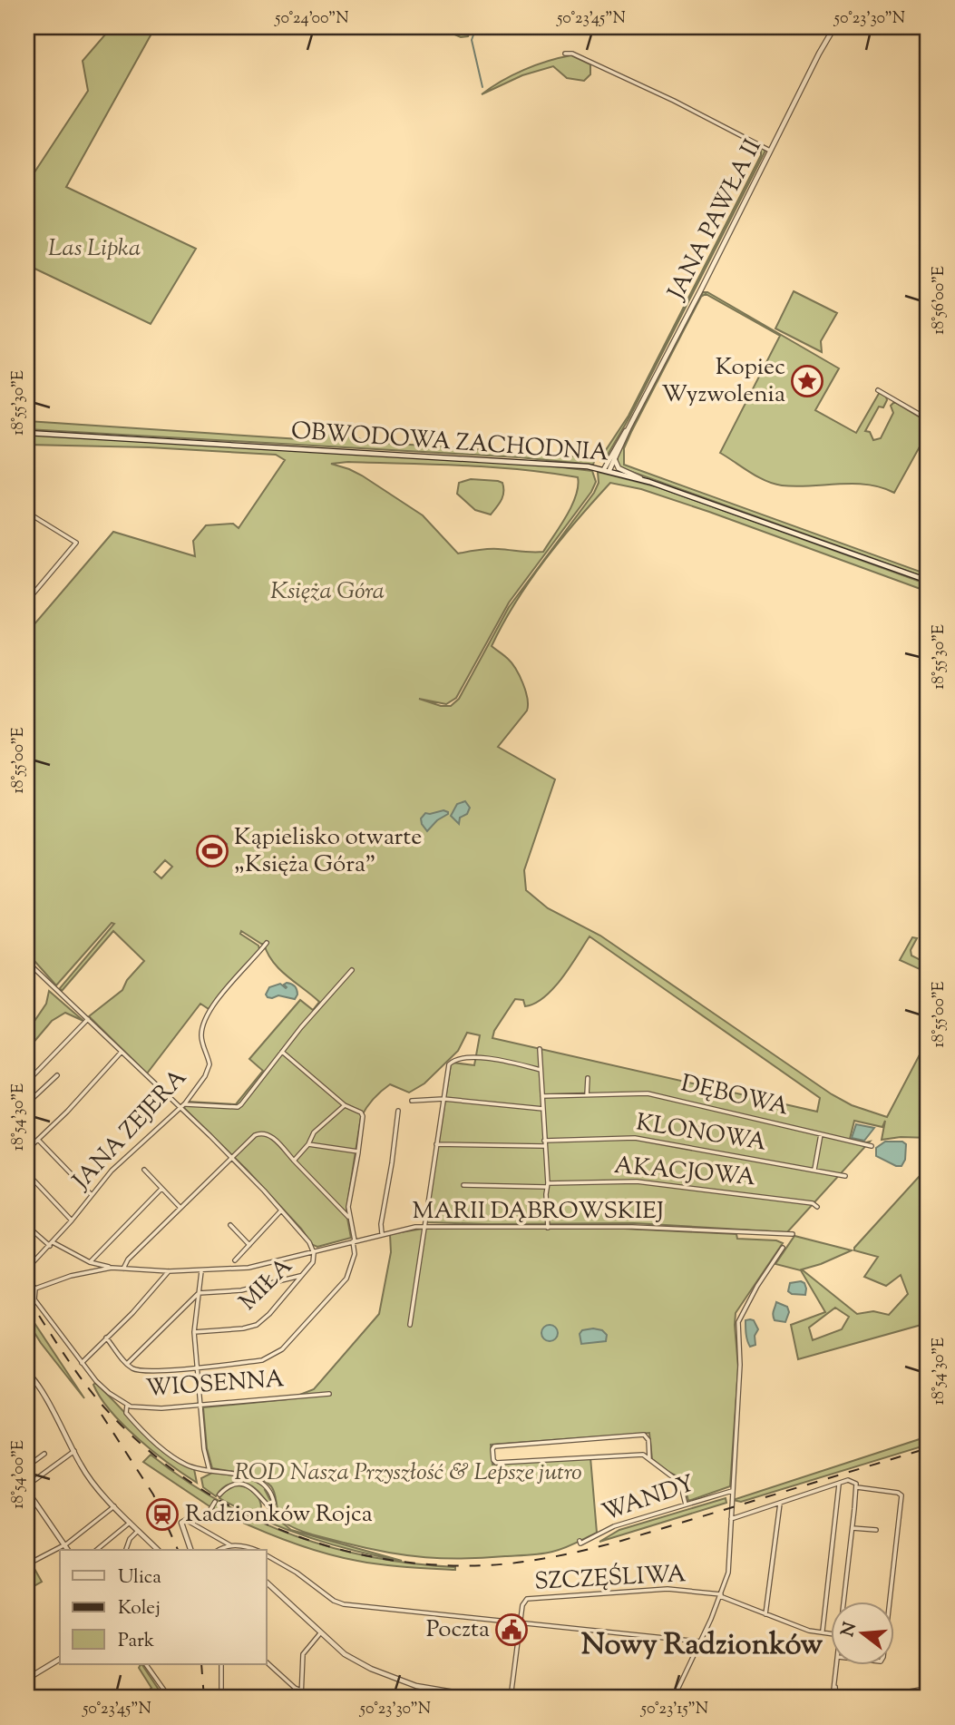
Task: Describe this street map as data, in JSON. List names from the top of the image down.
{
  "streets": {
    "street": [
      "JANA PAWŁA II",
      "OBWODOWA ZACHODNIA",
      "DĘBOWA",
      "JANA ZEJERA",
      "KLONOWA",
      "AKACJOWA",
      "MARII DĄBROWSKIEJ",
      "MIŁA",
      "WIOSENNA",
      "WANDY",
      "SZCZĘŚLIWA"
    ]
  },
  "crossings": [
    ["JANA PAWŁA II", "OBWODOWA ZACHODNIA"],
    ["MARII DĄBROWSKIEJ", "MIŁA"],
    ["MARII DĄBROWSKIEJ", "WIOSENNA"]
  ],
  "districts": ["Nowy Radzionków"],
  "parks": ["Las Lipka", "Księża Góra", "ROD Nasza Przyszłość & Lepsze jutro"],
  "places": {
    "place": ["Kopiec Wyzwolenia"],
    "sports": ["Kąpielisko otwarte „Księża Góra”"],
    "station": ["Radzionków Rojca"],
    "public building": ["Poczta"]
  },
  "legend": ["Ulica", "Kolej", "Park"],
  "north": "left",
  "coordinates": [
    "50°24'00\"N",
    "50°23'45\"N",
    "50°23'30\"N",
    "18°56'00\"E",
    "18°55'30\"E",
    "18°55'00\"E",
    "18°54'30\"E",
    "18°54'00\"E",
    "50°23'15\"N"
  ]
}
